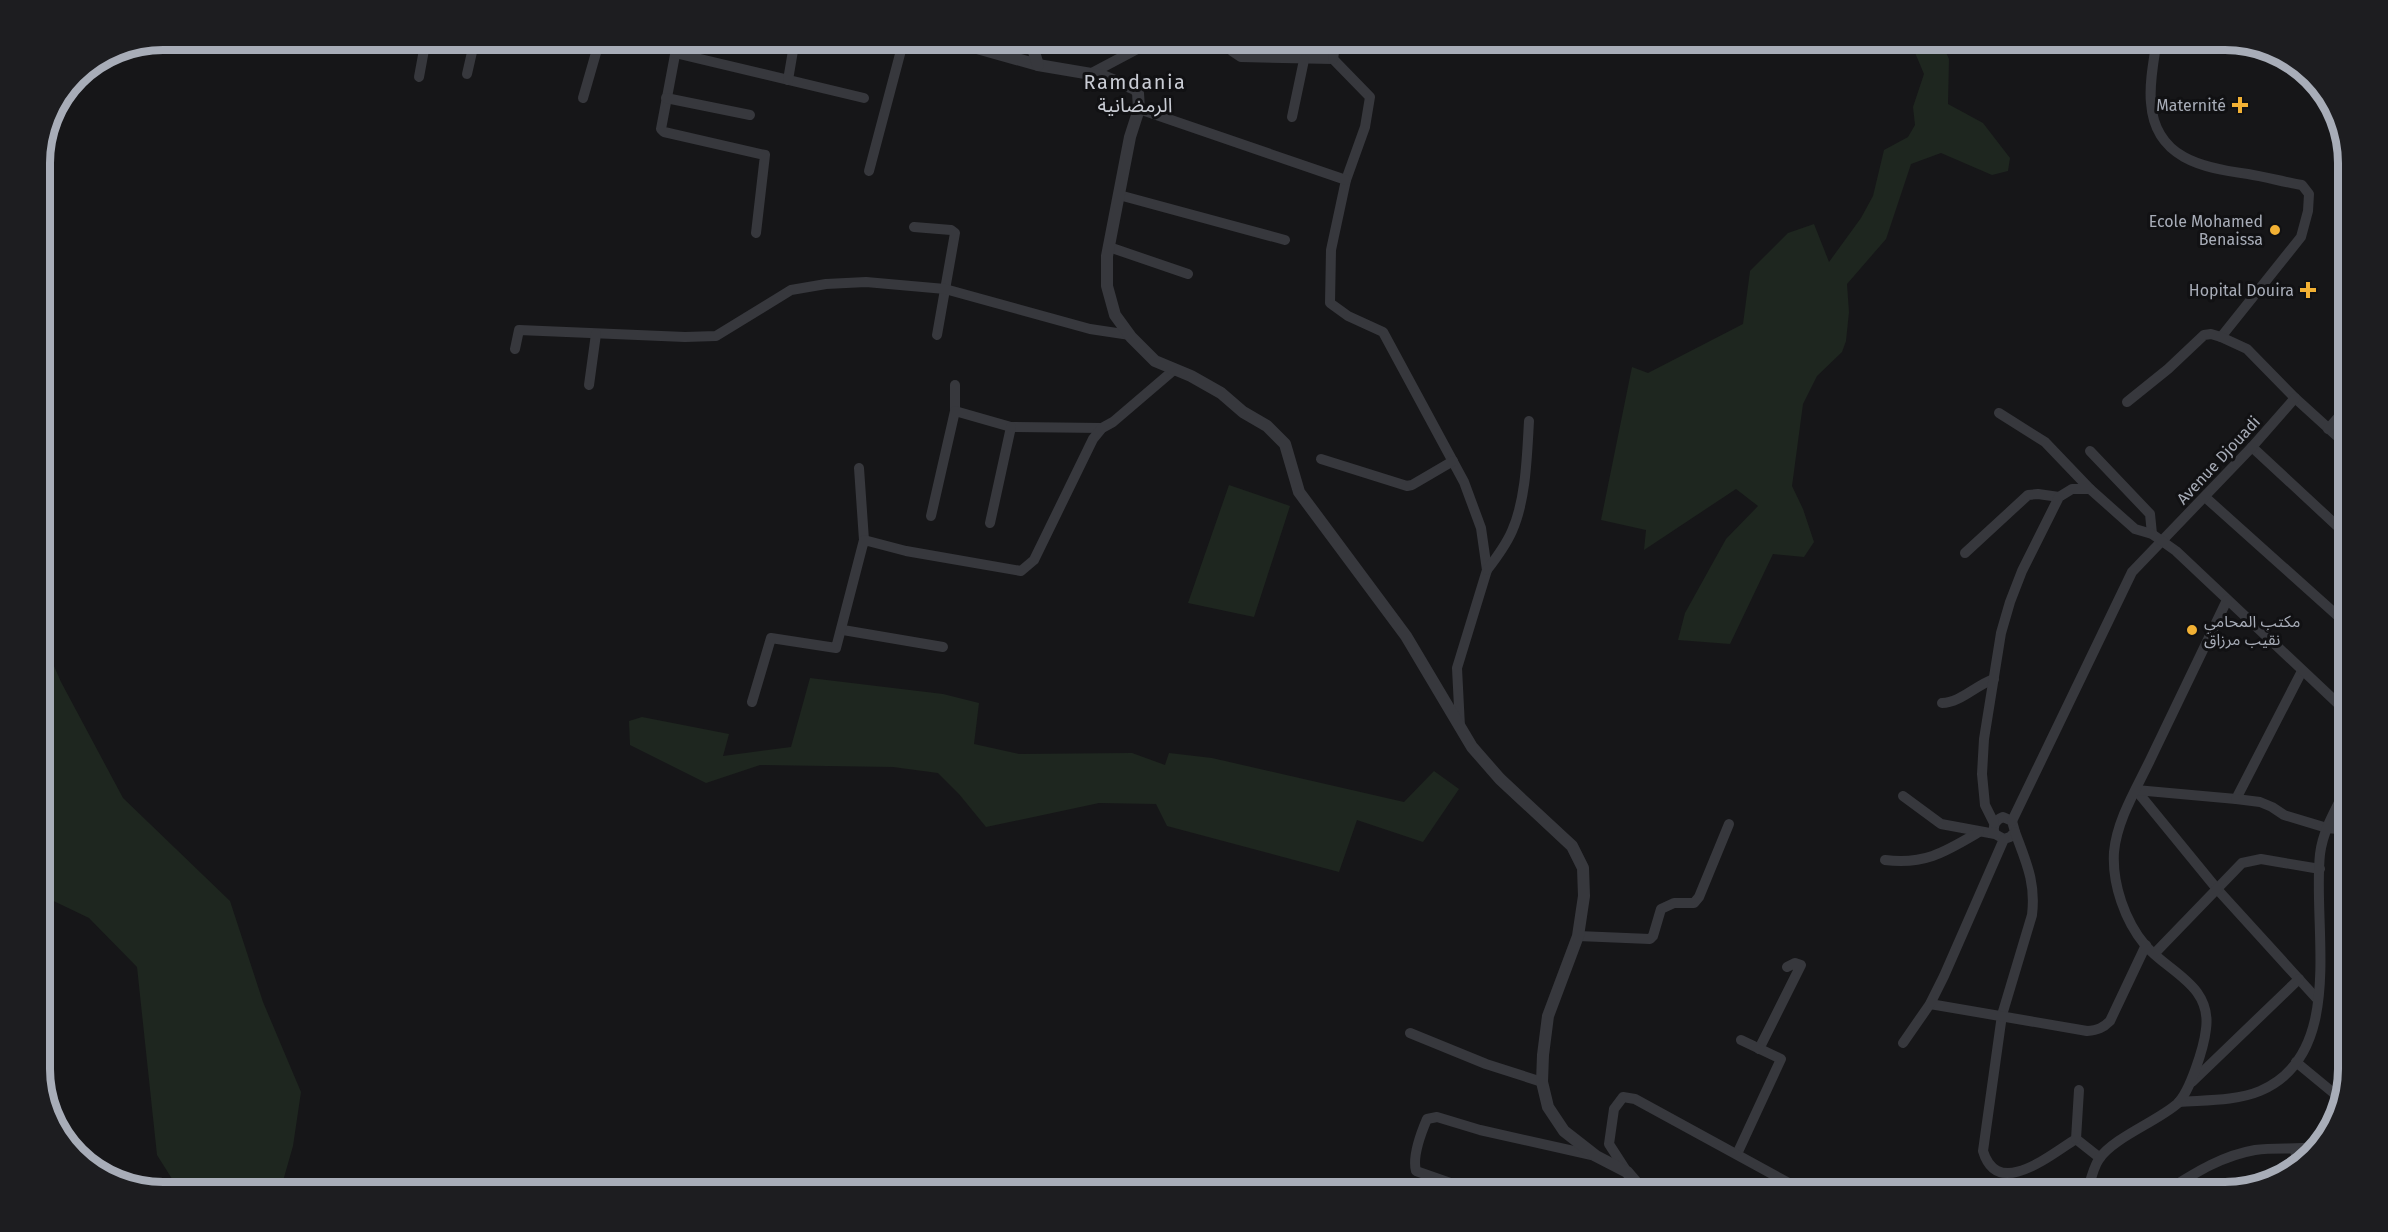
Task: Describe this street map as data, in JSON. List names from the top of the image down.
{
  "streets": {
    "street": ["Avenue Djouadi"]
  },
  "districts": ["Ramdania الرمضانية"],
  "places": {
    "health": ["Maternité", "Hopital Douira"],
    "other": ["Ecole Mohamed Benaissa", "مكتب المحامي نقيب مرزاق"]
  }
}
